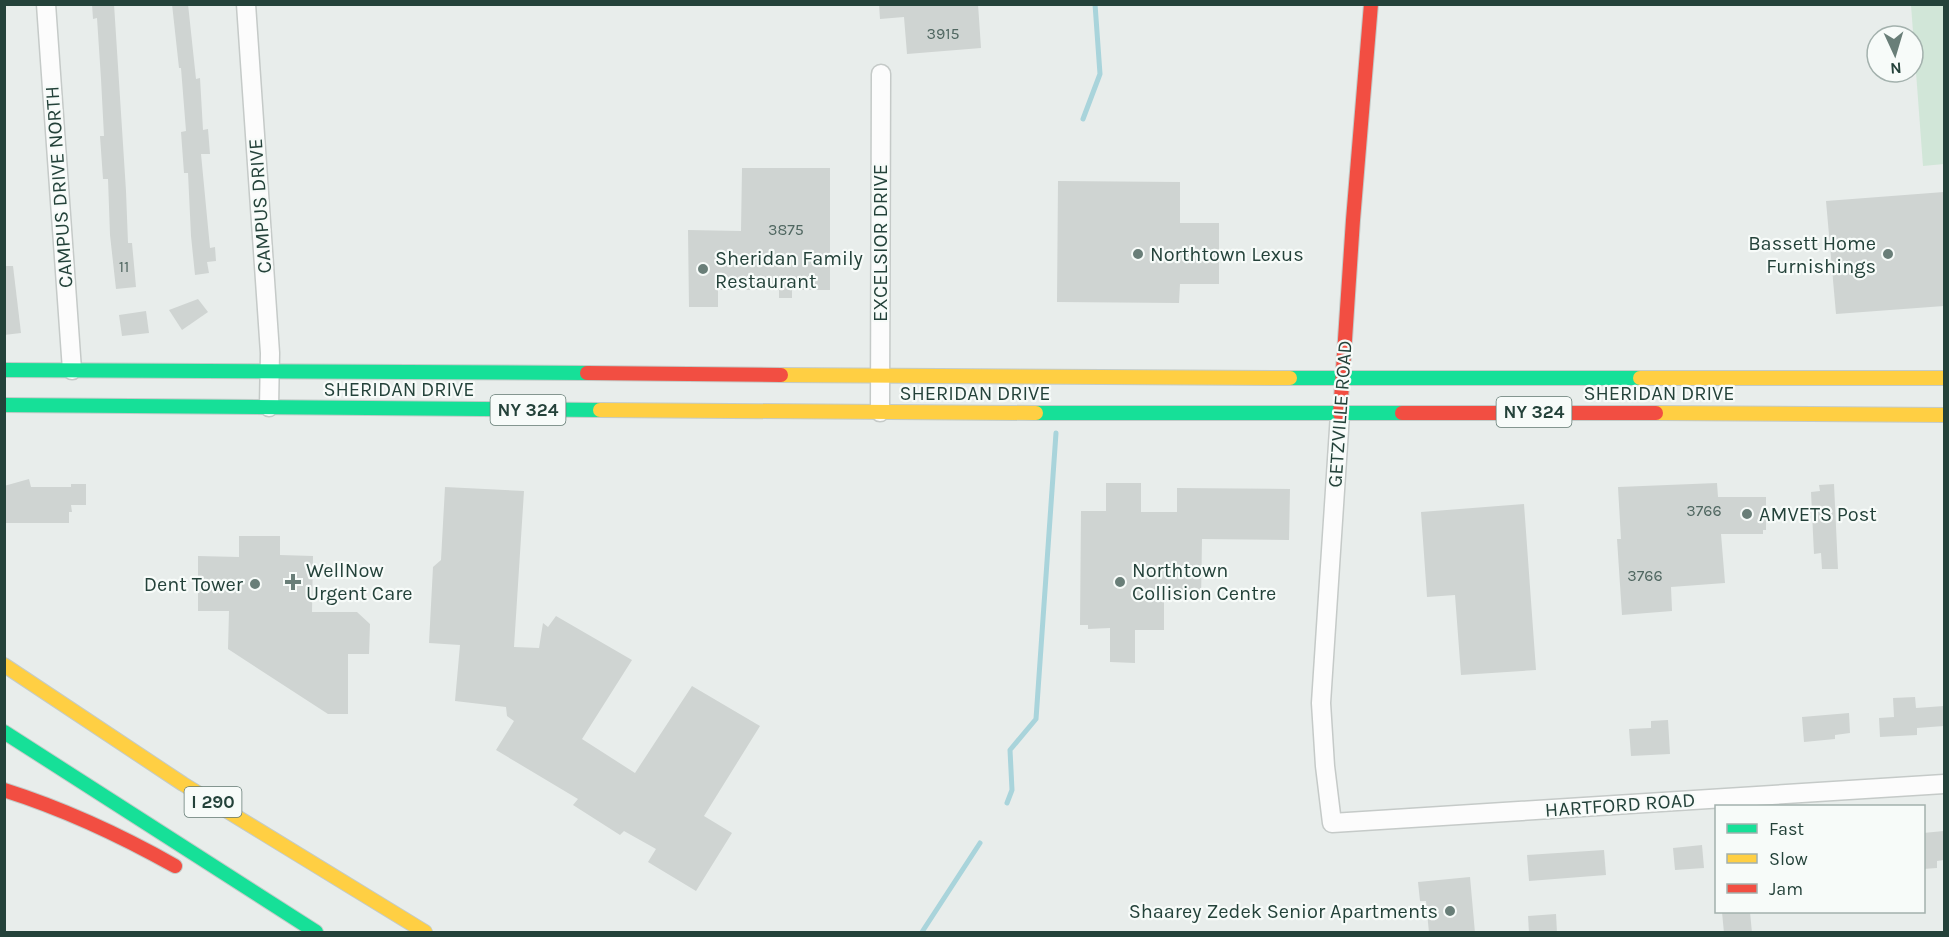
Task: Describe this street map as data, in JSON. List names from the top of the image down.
{
  "streets": {
    "main road": [
      "SHERIDAN DRIVE",
      "NY 324",
      "GETZVILLE ROAD",
      "I 290"
    ],
    "street": [
      "CAMPUS DRIVE NORTH",
      "CAMPUS DRIVE",
      "EXCELSIOR DRIVE",
      "HARTFORD ROAD"
    ]
  },
  "crossings": [
    ["CAMPUS DRIVE NORTH", "SHERIDAN DRIVE"],
    ["CAMPUS DRIVE", "SHERIDAN DRIVE"],
    ["EXCELSIOR DRIVE", "SHERIDAN DRIVE"],
    ["SHERIDAN DRIVE", "GETZVILLE ROAD"],
    ["GETZVILLE ROAD", "HARTFORD ROAD"]
  ],
  "places": {
    "other": [
      "Northtown Lexus",
      "Bassett Home Furnishings",
      "Sheridan Family Restaurant",
      "AMVETS Post",
      "Northtown Collision Centre",
      "Dent Tower",
      "Shaarey Zedek Senior Apartments"
    ],
    "health": ["WellNow Urgent Care"]
  },
  "house_numbers": [
    "3915",
    "3875",
    "11",
    "3766",
    "3766"
  ],
  "legend": ["Fast", "Slow", "Jam"],
  "north": "bottom"
}
